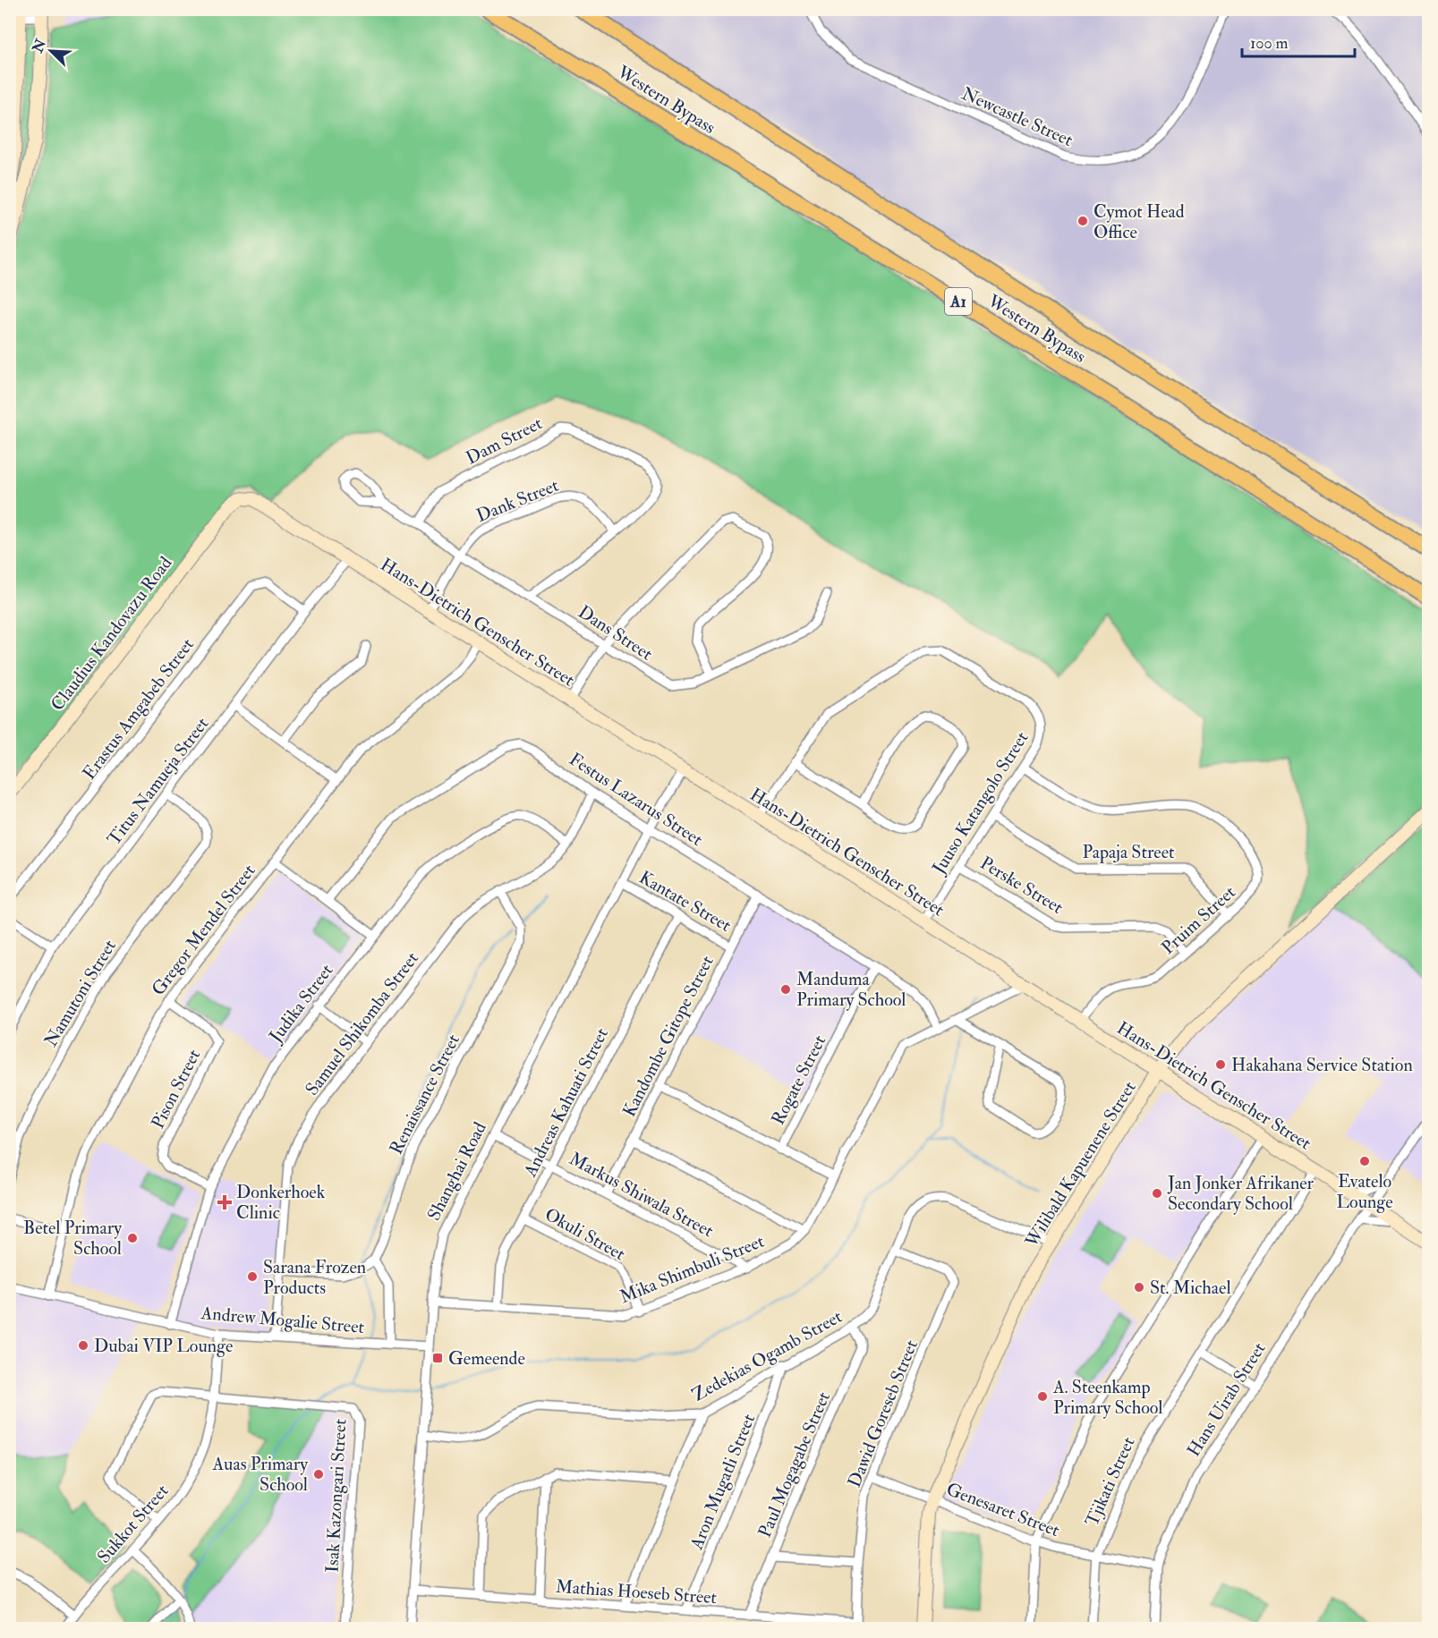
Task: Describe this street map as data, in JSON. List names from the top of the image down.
{
  "streets": {
    "highway": ["Western Bypass", "A1"],
    "street": [
      "Newcastle Street",
      "Dam Street",
      "Dank Street",
      "Hans-Dietrich Genscher Street",
      "Dans Street",
      "Claudius Kandovazu Road",
      "Erastus Amgabeb Street",
      "Titus Namueja Street",
      "Festus Lazarus Street",
      "Juuso Katangolo Street",
      "Papaja Street",
      "Perske Street",
      "Kantate Street",
      "Pruim Street",
      "Gregor Mendel Street",
      "Namutoni Street",
      "Judika Street",
      "Samuel Shikomba Street",
      "Kandombe Gitope Street",
      "Rogate Street",
      "Pison Street",
      "Renaissance Street",
      "Andreas Kahuati Street",
      "Wilibald Kapuenene Street",
      "Shanghai Road",
      "Markus Shiwala Street",
      "Okuli Street",
      "Mika Shimbuli Street",
      "Andrew Mogalie Street",
      "Zedekias Ogamb Street",
      "Hans Uirab Street",
      "Dawid Goreseb Street",
      "Paul Mogagabe Street",
      "Aron Mugatli Street",
      "Tjikati Street",
      "Isak Kazongari Street",
      "Genesaret Street",
      "Sukkot Street",
      "Mathias Hoeseb Street"
    ]
  },
  "crossings": [
    ["Dam Street", "Dank Street"],
    ["Dam Street", "Dans Street"],
    ["Dank Street", "Hans-Dietrich Genscher Street"],
    ["Dank Street", "Dans Street"],
    ["Hans-Dietrich Genscher Street", "Claudius Kandovazu Road"],
    ["Hans-Dietrich Genscher Street", "Titus Namueja Street"],
    ["Hans-Dietrich Genscher Street", "Juuso Katangolo Street"],
    ["Hans-Dietrich Genscher Street", "Pruim Street"],
    ["Hans-Dietrich Genscher Street", "Gregor Mendel Street"],
    ["Hans-Dietrich Genscher Street", "Wilibald Kapuenene Street"],
    ["Hans-Dietrich Genscher Street", "Shanghai Road"],
    ["Hans-Dietrich Genscher Street", "Mika Shimbuli Street"],
    ["Hans-Dietrich Genscher Street", "Hans Uirab Street"],
    ["Hans-Dietrich Genscher Street", "Tjikati Street"],
    ["Erastus Amgabeb Street", "Titus Namueja Street"],
    ["Titus Namueja Street", "Namutoni Street"],
    ["Festus Lazarus Street", "Samuel Shikomba Street"],
    ["Festus Lazarus Street", "Kandombe Gitope Street"],
    ["Festus Lazarus Street", "Rogate Street"],
    ["Festus Lazarus Street", "Shanghai Road"],
    ["Festus Lazarus Street", "Mika Shimbuli Street"],
    ["Juuso Katangolo Street", "Papaja Street"],
    ["Juuso Katangolo Street", "Perske Street"],
    ["Juuso Katangolo Street", "Pruim Street"],
    ["Papaja Street", "Pruim Street"],
    ["Perske Street", "Pruim Street"],
    ["Kantate Street", "Kandombe Gitope Street"],
    ["Kantate Street", "Andreas Kahuati Street"],
    ["Kantate Street", "Shanghai Road"],
    ["Gregor Mendel Street", "Pison Street"],
    ["Gregor Mendel Street", "Andrew Mogalie Street"],
    ["Judika Street", "Samuel Shikomba Street"],
    ["Judika Street", "Pison Street"],
    ["Judika Street", "Andrew Mogalie Street"],
    ["Samuel Shikomba Street", "Renaissance Street"],
    ["Samuel Shikomba Street", "Andrew Mogalie Street"],
    ["Kandombe Gitope Street", "Markus Shiwala Street"],
    ["Andreas Kahuati Street", "Markus Shiwala Street"],
    ["Andreas Kahuati Street", "Okuli Street"],
    ["Andreas Kahuati Street", "Mika Shimbuli Street"],
    ["Wilibald Kapuenene Street", "Zedekias Ogamb Street"],
    ["Wilibald Kapuenene Street", "Genesaret Street"],
    ["Shanghai Road", "Markus Shiwala Street"],
    ["Shanghai Road", "Mika Shimbuli Street"],
    ["Shanghai Road", "Andrew Mogalie Street"],
    ["Shanghai Road", "Zedekias Ogamb Street"],
    ["Shanghai Road", "Mathias Hoeseb Street"],
    ["Markus Shiwala Street", "Mika Shimbuli Street"],
    ["Okuli Street", "Mika Shimbuli Street"],
    ["Andrew Mogalie Street", "Sukkot Street"],
    ["Zedekias Ogamb Street", "Dawid Goreseb Street"],
    ["Zedekias Ogamb Street", "Paul Mogagabe Street"],
    ["Zedekias Ogamb Street", "Aron Mugatli Street"],
    ["Hans Uirab Street", "Genesaret Street"],
    ["Dawid Goreseb Street", "Genesaret Street"],
    ["Dawid Goreseb Street", "Mathias Hoeseb Street"],
    ["Paul Mogagabe Street", "Mathias Hoeseb Street"],
    ["Aron Mugatli Street", "Mathias Hoeseb Street"],
    ["Tjikati Street", "Genesaret Street"],
    ["Isak Kazongari Street", "Sukkot Street"]
  ],
  "places": {
    "other": [
      "Cymot Head Office",
      "Manduma Primary School",
      "Hakahana Service Station",
      "Evatelo Lounge",
      "Jan Jonker Afrikaner Secondary School",
      "Betel Primary School",
      "Sarana Frozen Products",
      "St. Michael",
      "Dubai VIP Lounge",
      "A. Steenkamp Primary School",
      "Auas Primary School"
    ],
    "health": ["Donkerhoek Clinic"],
    "transit": ["Gemeende"]
  },
  "scale_bar": "100 m",
  "north": "top left"
}
